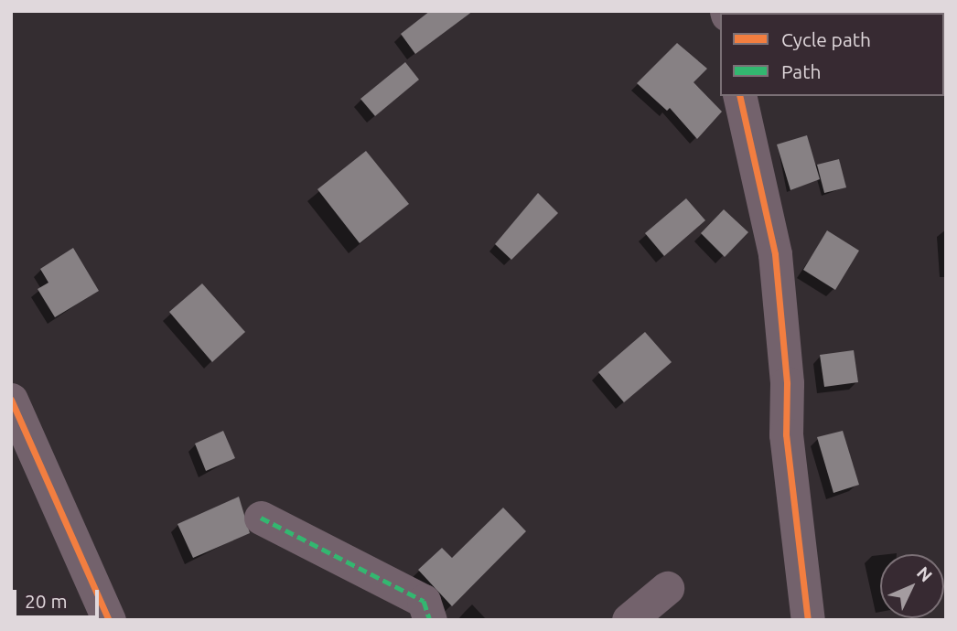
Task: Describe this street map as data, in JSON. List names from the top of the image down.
{
  "legend": ["Cycle path", "Path"],
  "scale_bar": "20 m",
  "north": "top right"
}
